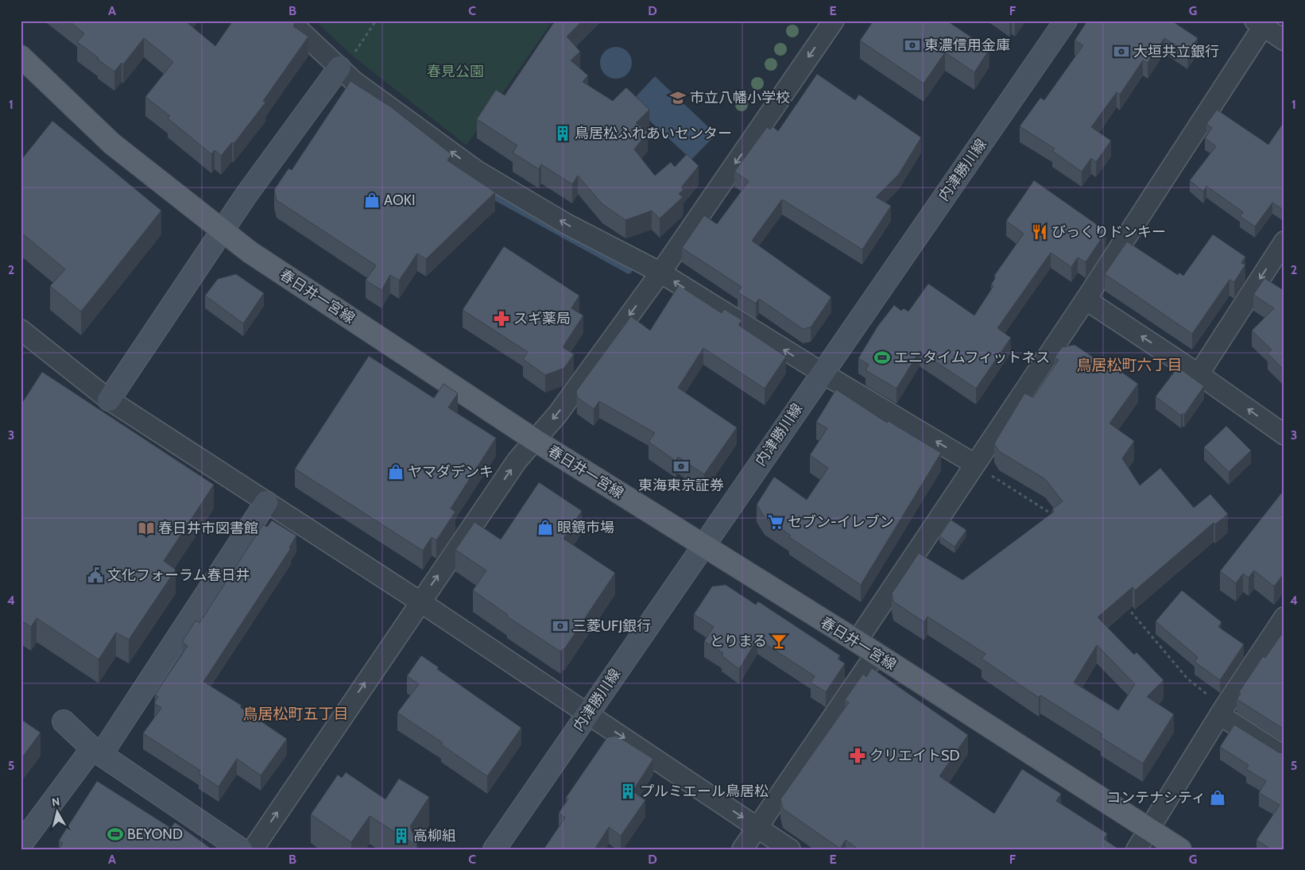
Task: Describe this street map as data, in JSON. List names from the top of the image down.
{
  "streets": {
    "main road": ["春日井一宮線"],
    "street": ["内津勝川線"]
  },
  "crossings": [
    ["内津勝川線", "春日井一宮線"]
  ],
  "districts": ["鳥居松町六丁目", "鳥居松町五丁目"],
  "parks": ["春見公園"],
  "places": {
    "bank": [
      "東濃信用金庫",
      "大垣共立銀行",
      "東海東京証券",
      "三菱UFJ銀行"
    ],
    "school or university": ["市立八幡小学校"],
    "building": ["鳥居松ふれあいセンター", "プルミエール鳥居松", "高柳組"],
    "shop": [
      "AOKI",
      "ヤマダデンキ",
      "眼鏡市場",
      "コンテナシティ"
    ],
    "restaurant": ["びっくりドンキー"],
    "pharmacy": ["スギ薬局", "クリエイトSD"],
    "sports": ["エニタイムフィットネス", "BEYOND"],
    "supermarket": ["セブン-イレブン"],
    "library": ["春日井市図書館"],
    "public building": ["文化フォーラム春日井"],
    "bar": ["とりまる"]
  },
  "north": "top",
  "grid": {
    "columns": [
      "A",
      "B",
      "C",
      "D",
      "E",
      "F",
      "G"
    ],
    "rows": [
      "1",
      "2",
      "3",
      "4",
      "5"
    ]
  }
}
